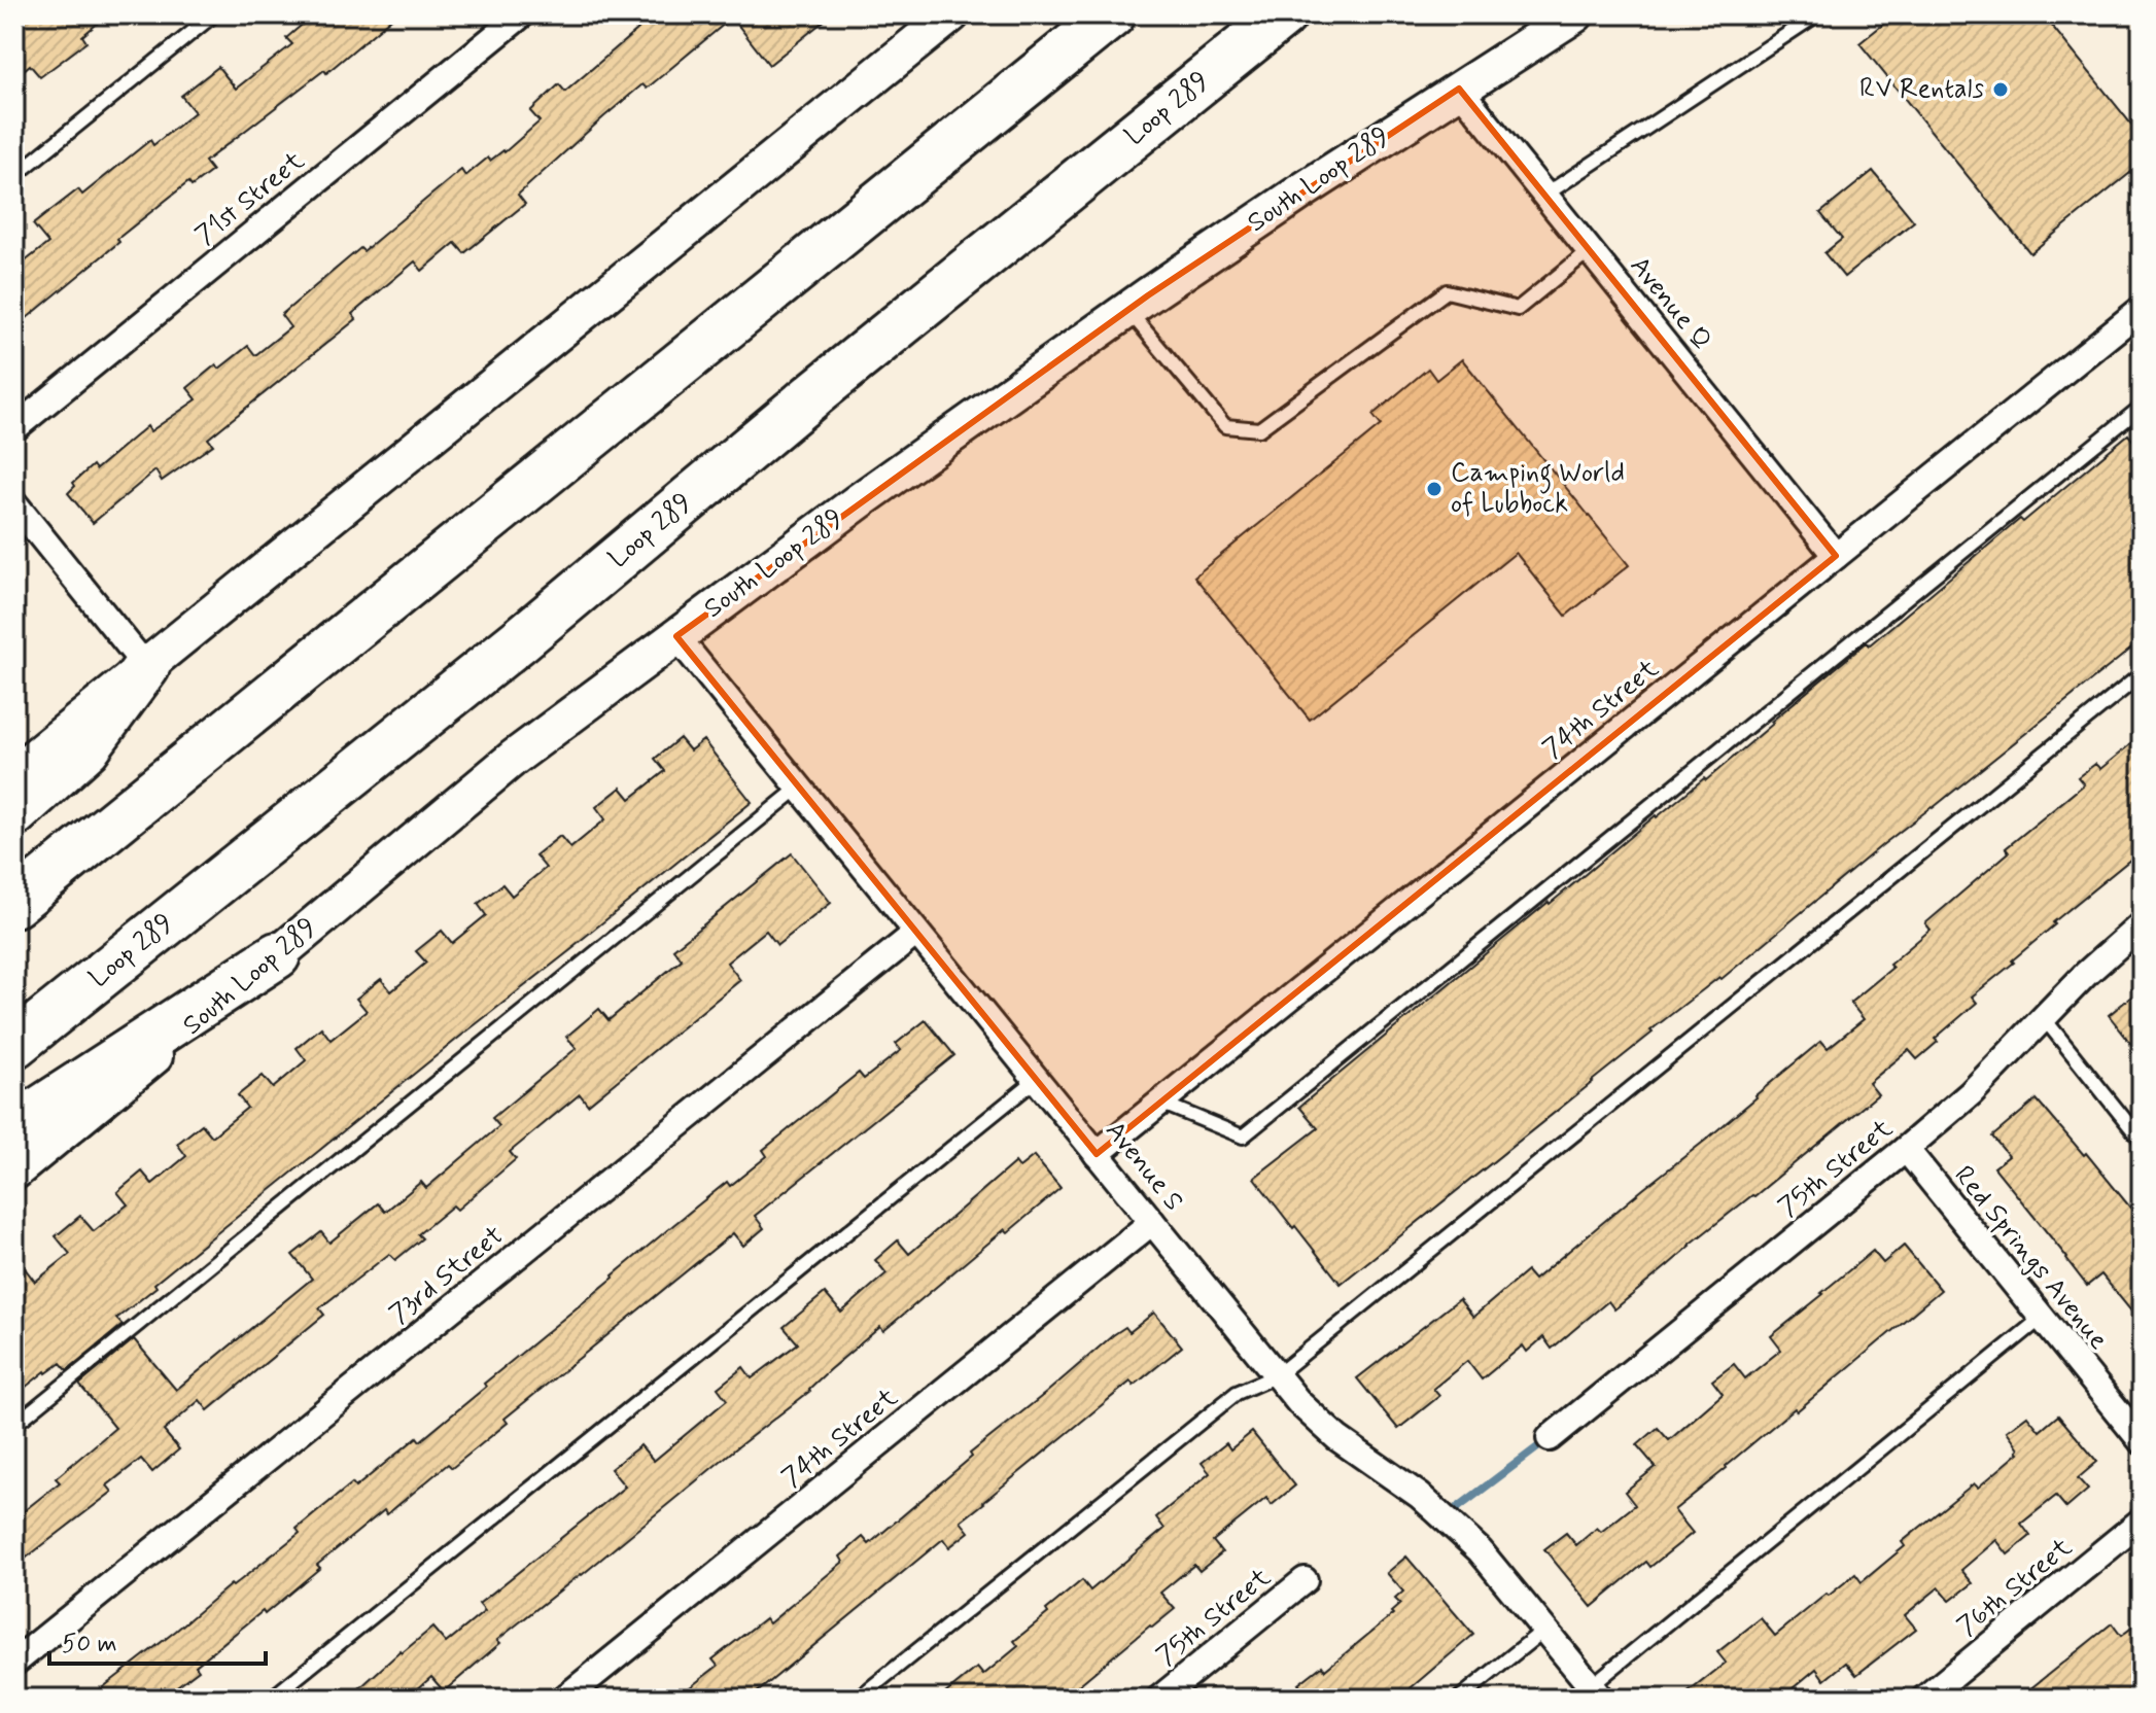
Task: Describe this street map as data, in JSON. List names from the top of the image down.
{
  "streets": {
    "highway": ["Loop 289"],
    "main road": ["South Loop 289"],
    "street": [
      "71st Street",
      "Avenue Q",
      "74th Street",
      "Avenue S",
      "75th Street",
      "Red Springs Avenue",
      "73rd Street",
      "76th Street"
    ]
  },
  "crossings": [
    ["South Loop 289", "Avenue Q"],
    ["South Loop 289", "Avenue S"],
    ["Avenue Q", "74th Street"],
    ["74th Street", "Avenue S"],
    ["Avenue S", "73rd Street"],
    ["75th Street", "Red Springs Avenue"]
  ],
  "places": ["RV Rentals", "Camping World of Lubbock"],
  "scale_bar": "50 m"
}
